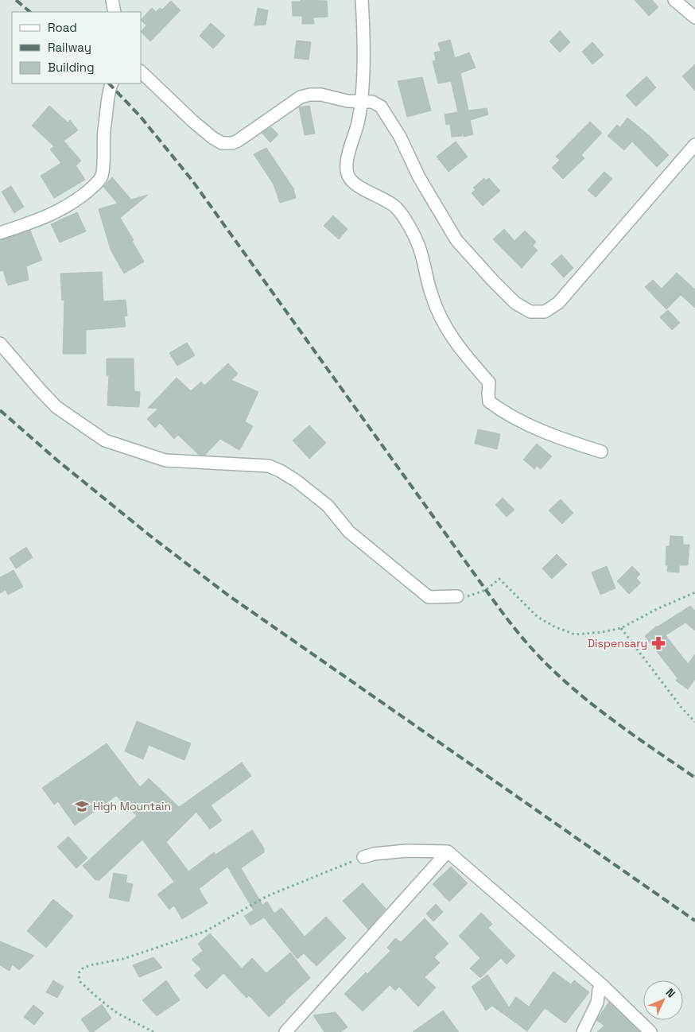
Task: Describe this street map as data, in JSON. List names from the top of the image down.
{
  "places": {
    "pharmacy": ["Dispensary"],
    "school or university": ["High Mountain"]
  },
  "legend": ["Road", "Railway", "Building"],
  "north": "top right"
}
